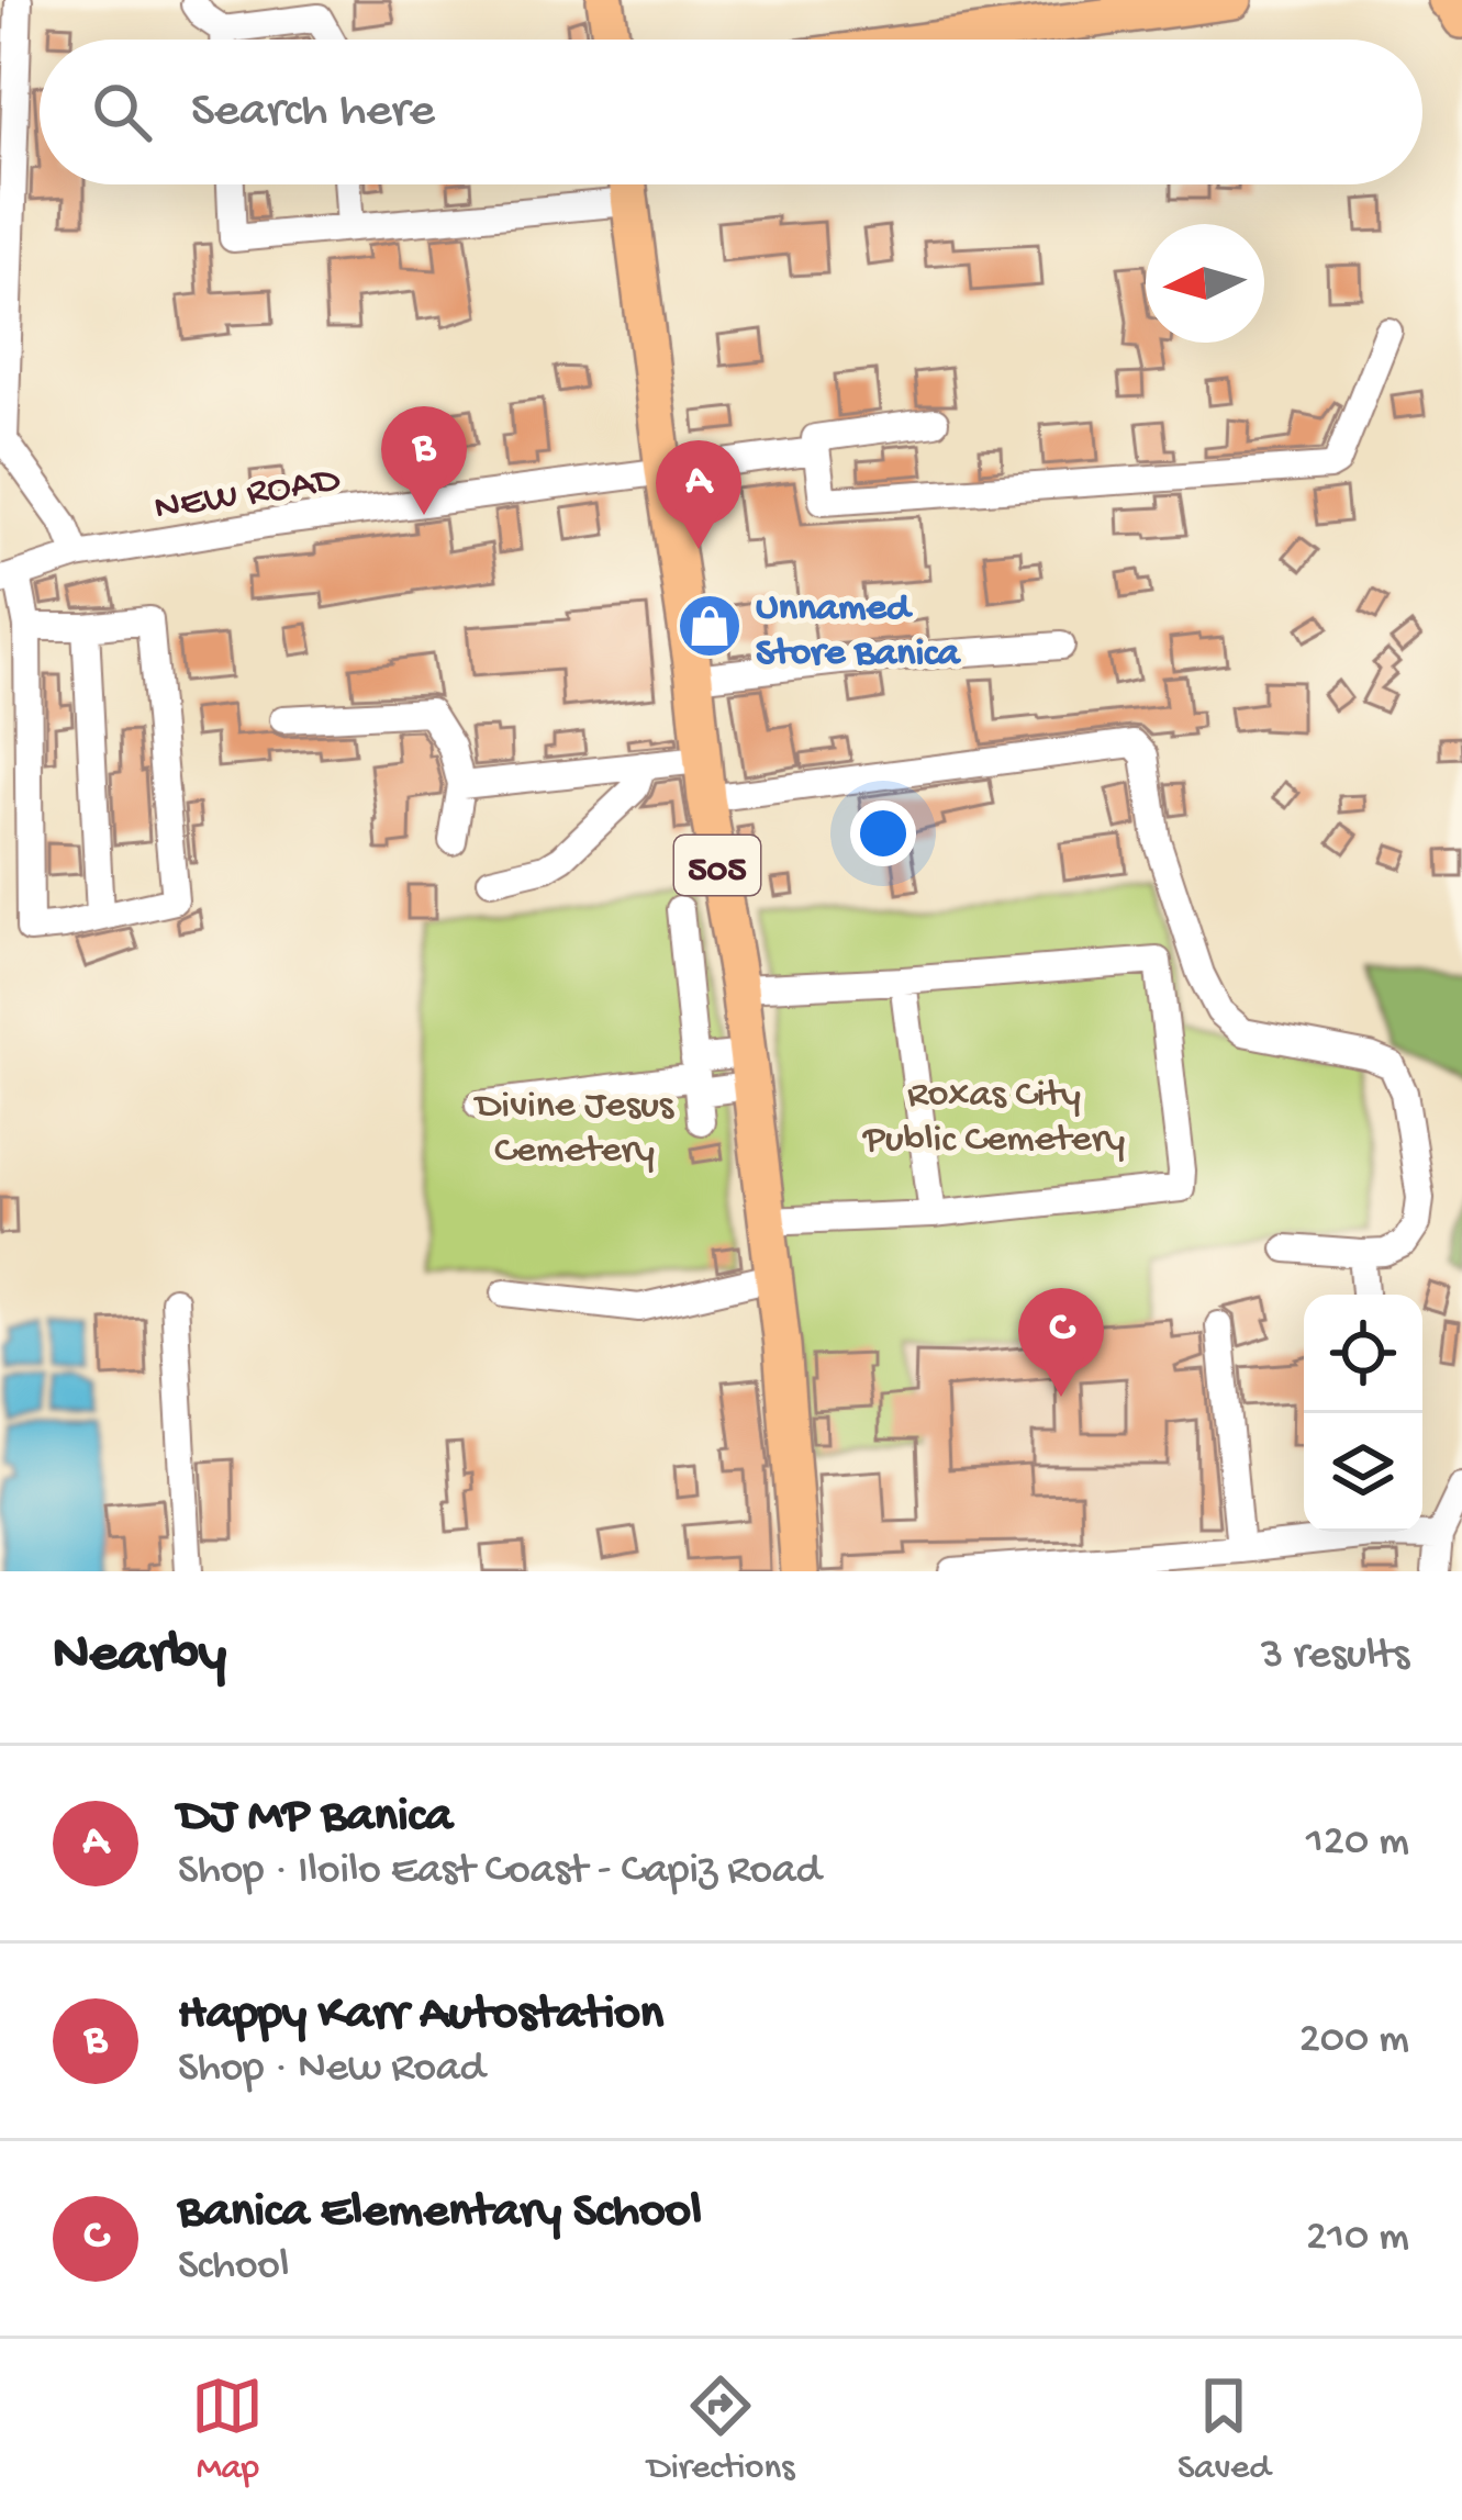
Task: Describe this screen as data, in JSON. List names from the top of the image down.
{
  "streets": {
    "main road": ["505"],
    "street": ["NEW ROAD"]
  },
  "crossings": [
    ["NEW ROAD", "505"]
  ],
  "parks": ["Roxas City Public Cemetery", "Divine Jesus Cemetery"],
  "places": {
    "shop": ["Unnamed Store Banica"]
  },
  "north": "left",
  "page": {
    "search": "Search here",
    "pins": ["B", "A", "C"],
    "heading": ["Nearby", "3 results"],
    "list": [
      {
        "mark": "A",
        "name": "DJ MP Banica",
        "note": "Shop · Iloilo East Coast - Capiz Road",
        "value": "120 m"
      },
      {
        "mark": "B",
        "name": "Happy Karr Autostation",
        "note": "Shop · New Road",
        "value": "200 m"
      },
      {
        "mark": "C",
        "name": "Banica Elementary School",
        "note": "School",
        "value": "210 m"
      }
    ],
    "nav": ["Map", "Directions", "Saved"]
  }
}
